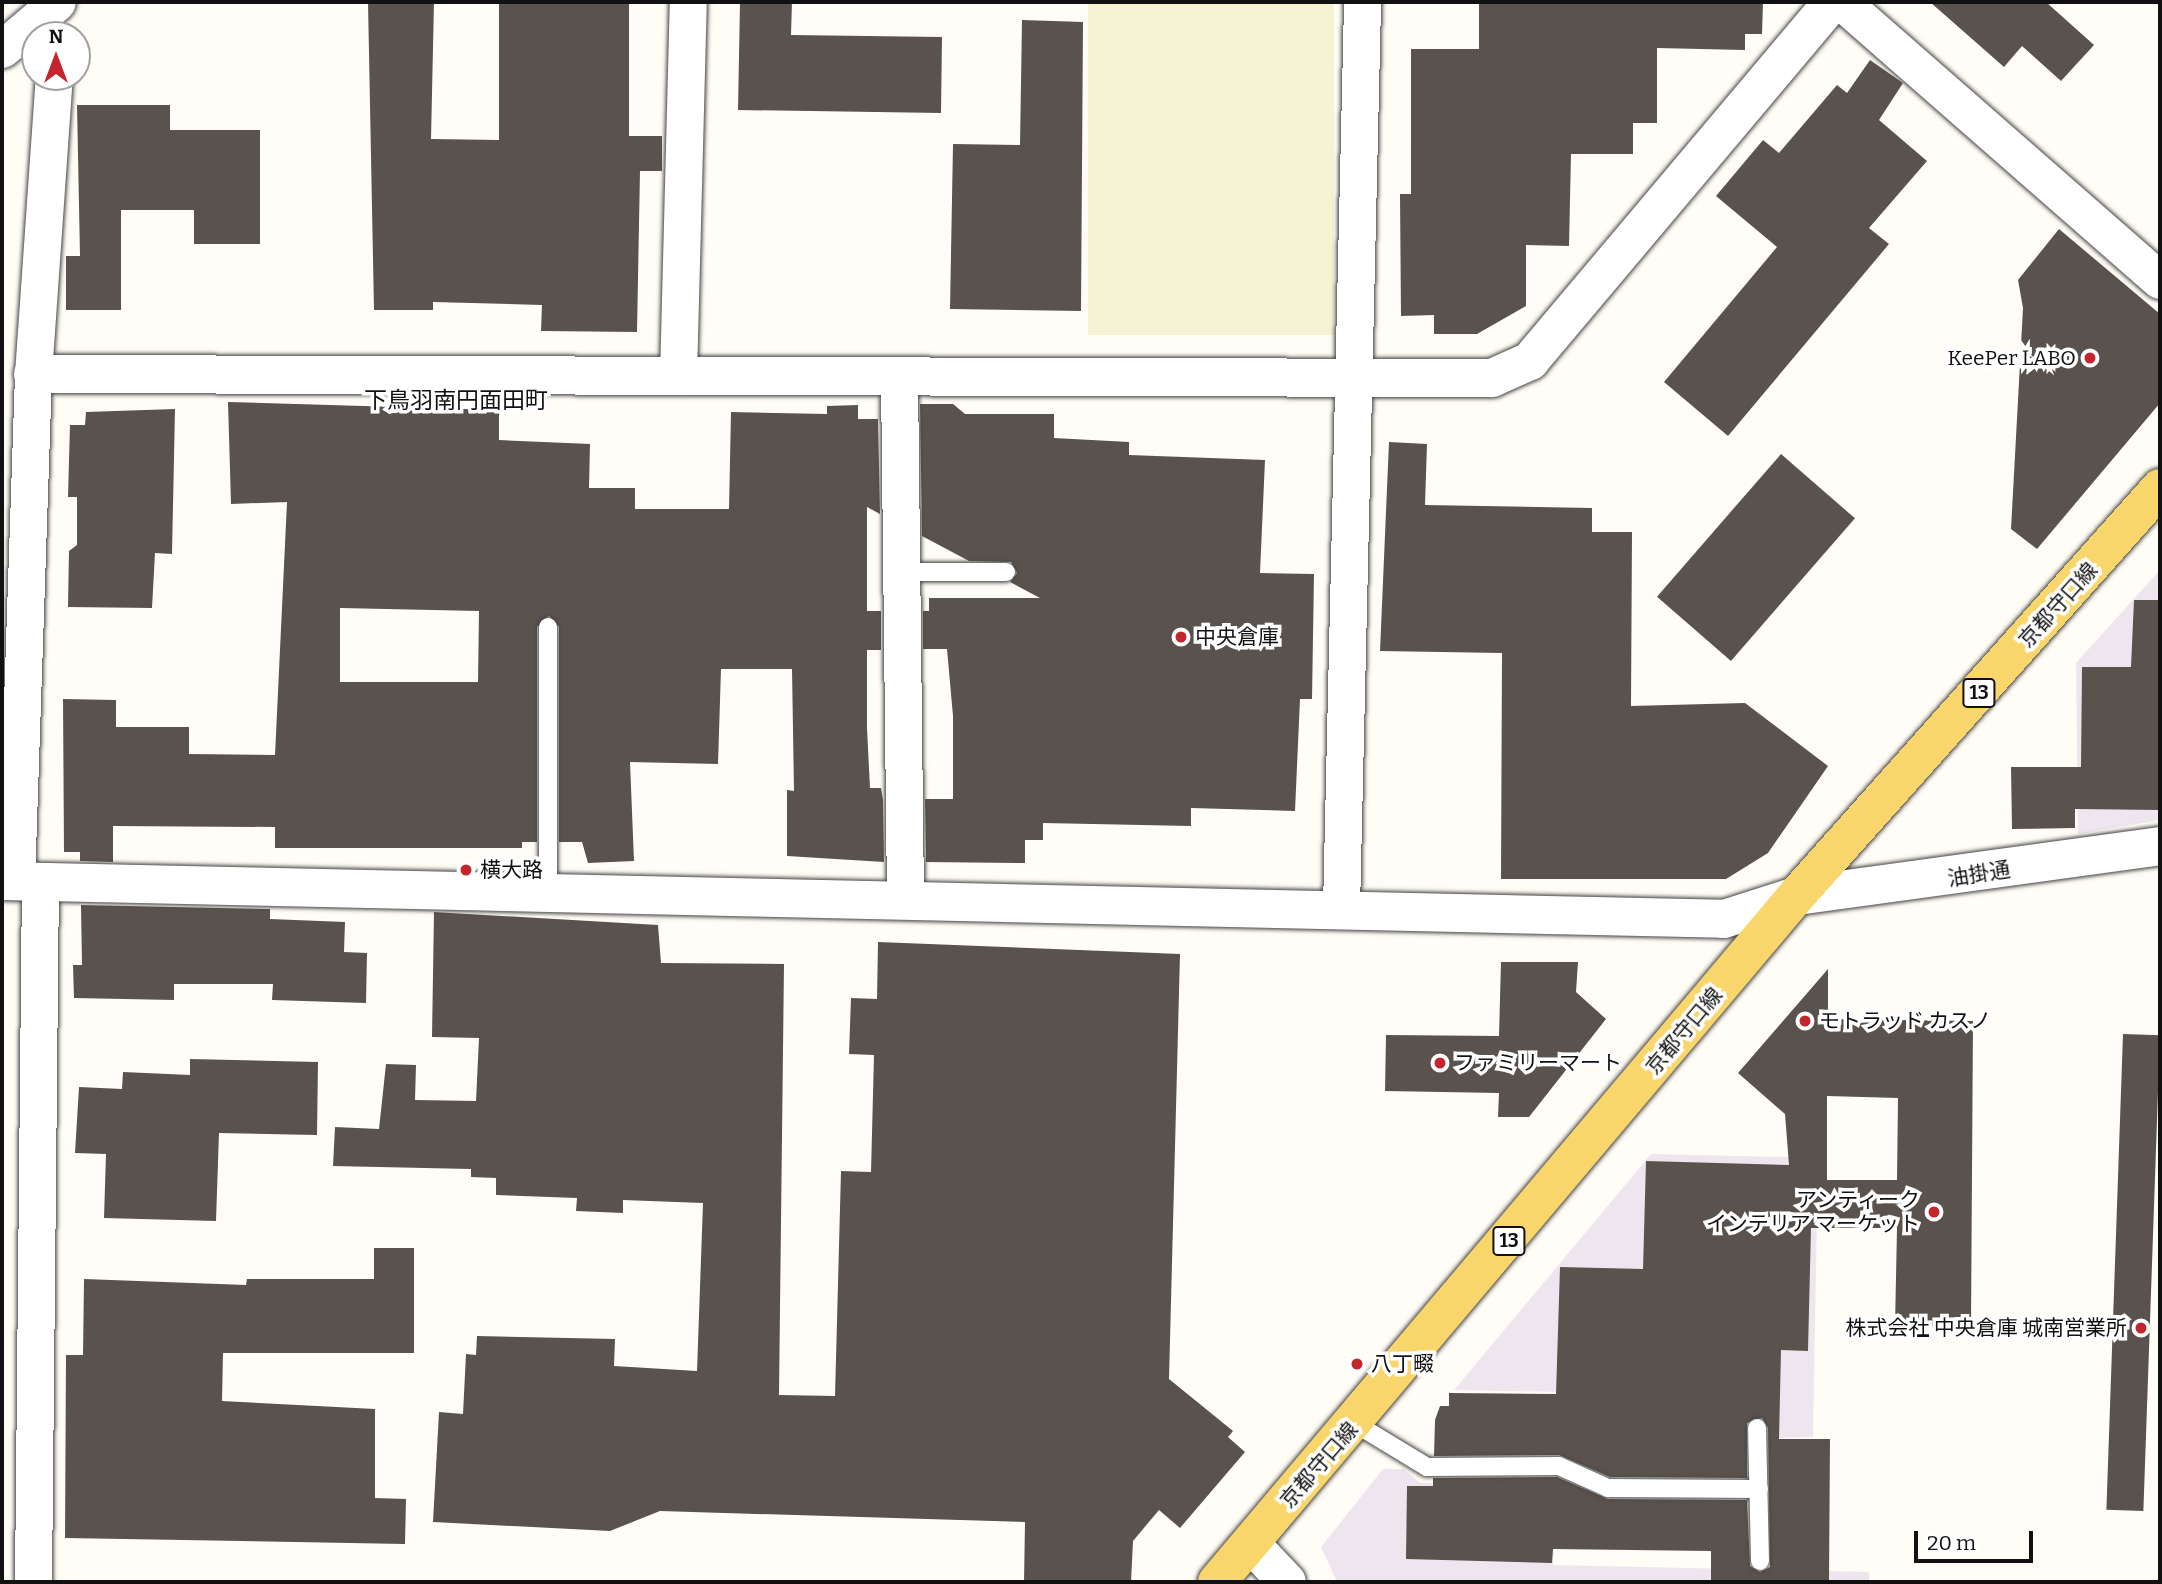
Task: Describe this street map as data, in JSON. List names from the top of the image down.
{
  "streets": {
    "main road": ["京都守口線", "13"],
    "street": ["油掛通"]
  },
  "crossings": [
    ["京都守口線", "油掛通"]
  ],
  "districts": ["下鳥羽南円面田町"],
  "places": [
    "KeePer LABO",
    "中央倉庫",
    "横大路",
    "モトラッド カスノ",
    "ファミリーマート",
    "アンティーク インテリア マーケット",
    "株式会社 中央倉庫 城南営業所",
    "八丁畷"
  ],
  "scale_bar": "20 m",
  "north": "top"
}
